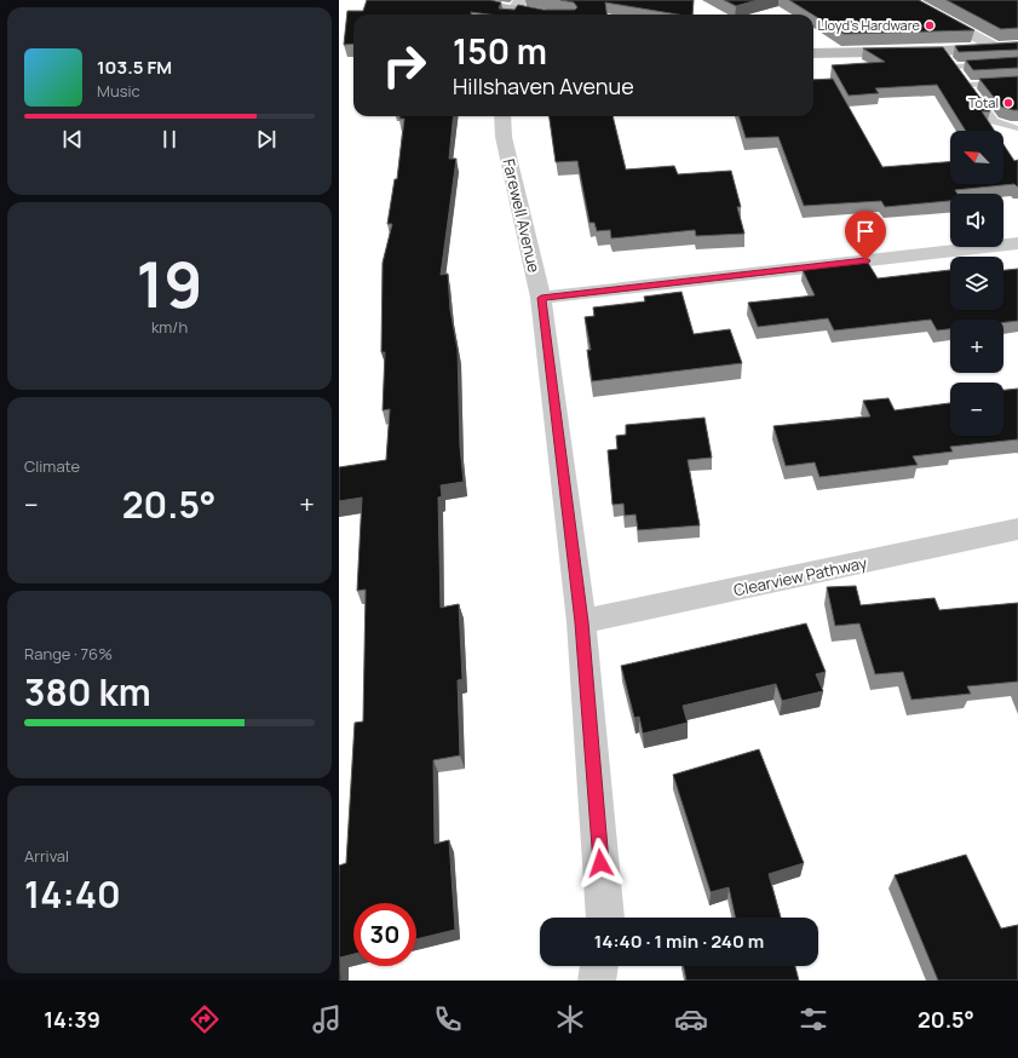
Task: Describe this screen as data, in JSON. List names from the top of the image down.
{
  "streets": {
    "street": ["Farewell Avenue", "Clearview Pathway"]
  },
  "crossings": [
    ["Farewell Avenue", "Clearview Pathway"]
  ],
  "places": ["Lloyd's Hardware", "Total"],
  "north": "top left",
  "page": {
    "turn": ["150 m", "Hillshaven Avenue"],
    "song": ["103.5 FM", "Music"],
    "map_buttons": ["+", "−"],
    "tile": [
      ["19", "km/h"],
      "Climate",
      ["Range · 76%", "380 km"],
      ["Arrival", "14:40"]
    ],
    "heat": ["−", "20.5°", "+"],
    "limit": "30",
    "trip": "14:40 · 1 min · 240 m",
    "tabs": ["14:39", "20.5°"]
  }
}
